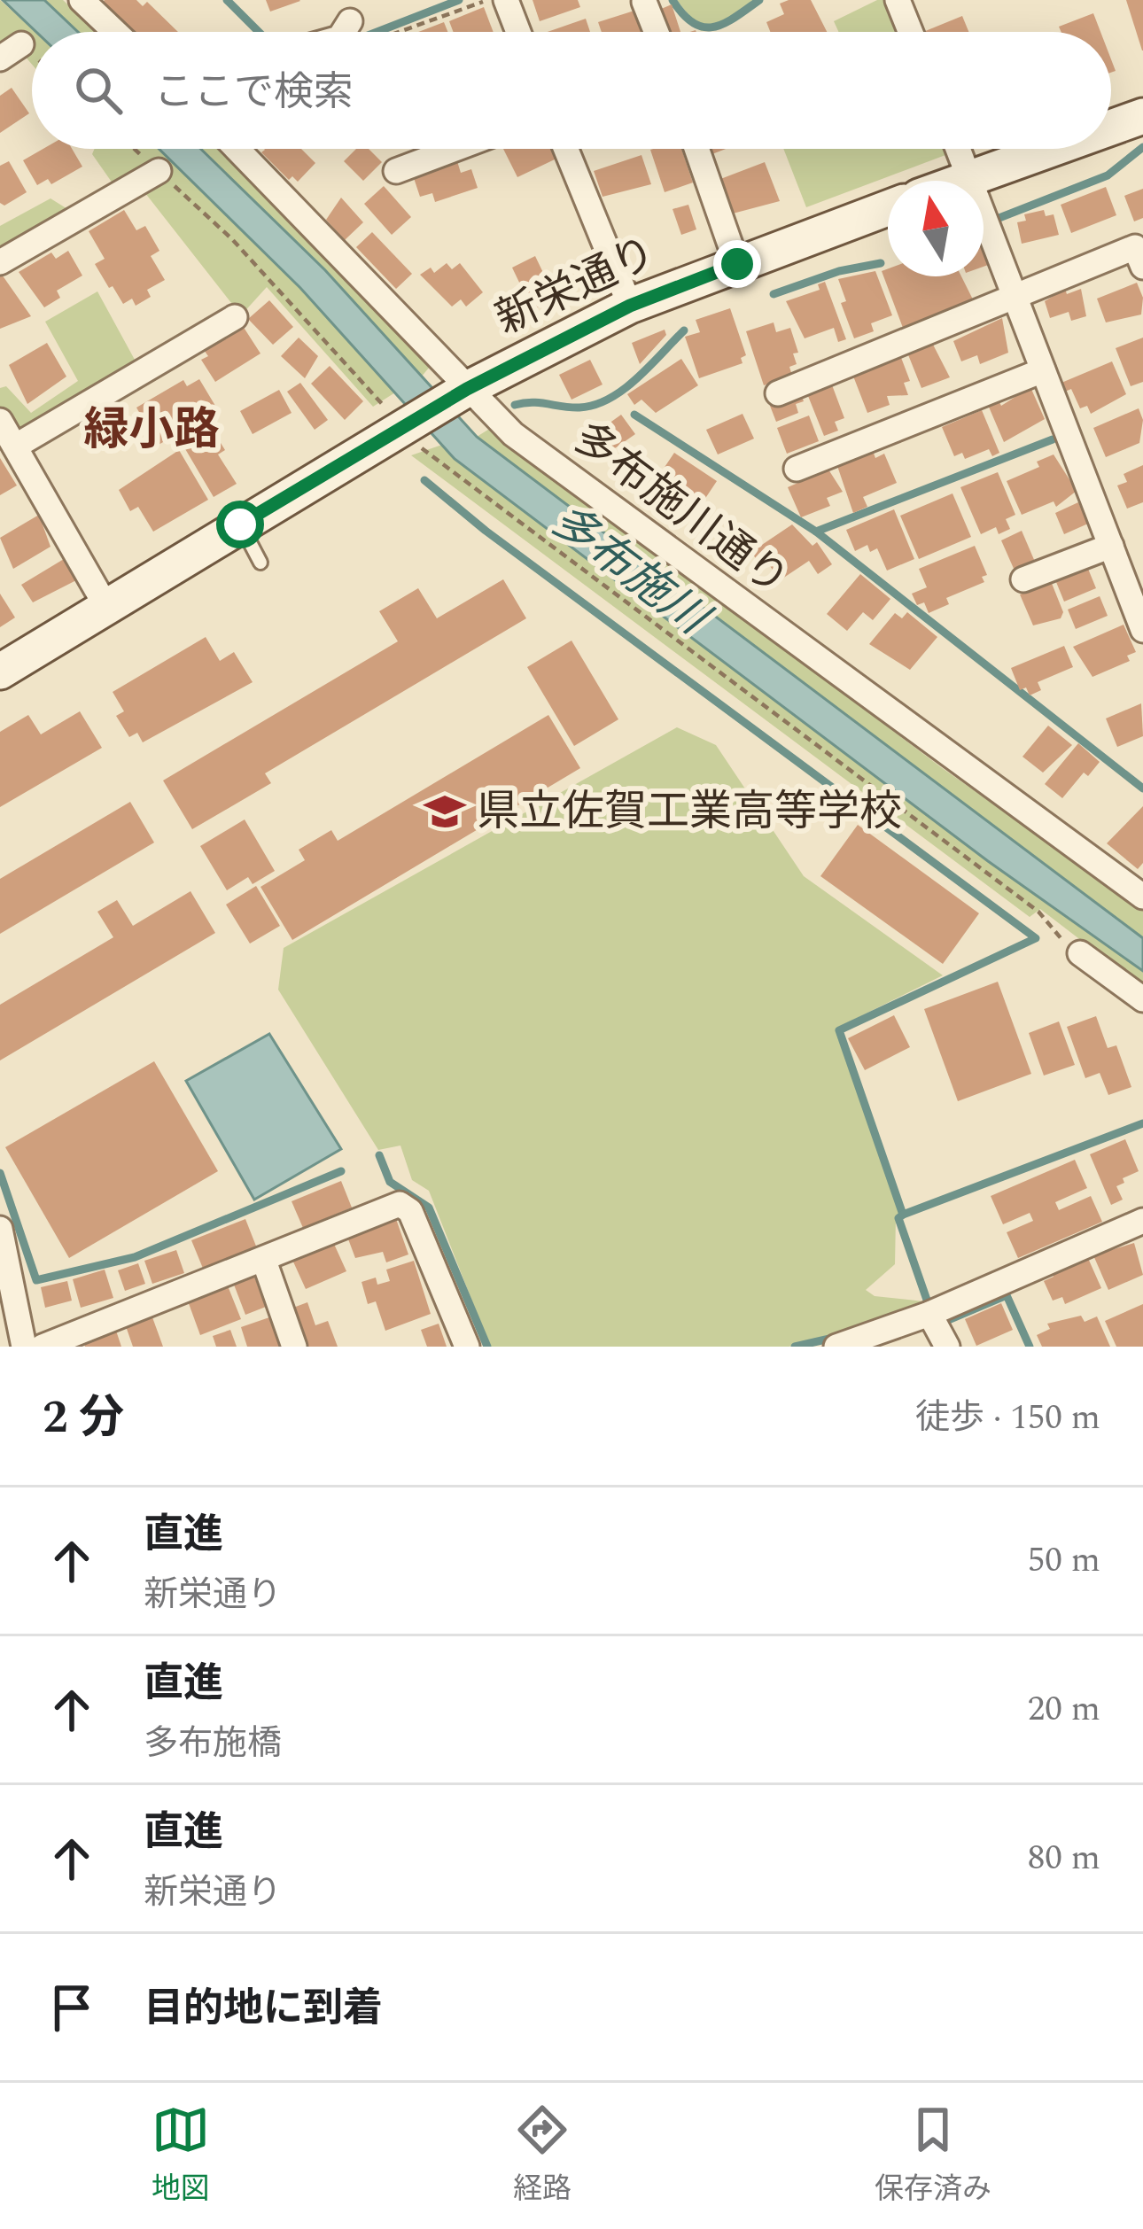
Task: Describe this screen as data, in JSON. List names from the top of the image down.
{
  "streets": {
    "street": ["新栄通り", "多布施川通り"]
  },
  "crossings": [
    ["新栄通り", "多布施川通り"]
  ],
  "districts": ["緑小路"],
  "water": ["多布施川"],
  "places": {
    "school or university": ["県立佐賀工業高等学校"]
  },
  "north": "top",
  "page": {
    "search": "ここで検索",
    "heading": ["2 分", "徒歩 · 150 m"],
    "list": [
      ["直進", "新栄通り", "50 m"],
      ["直進", "多布施橋", "20 m"],
      ["直進", "新栄通り", "80 m"],
      "目的地に到着"
    ],
    "nav": ["地図", "経路", "保存済み"]
  }
}
